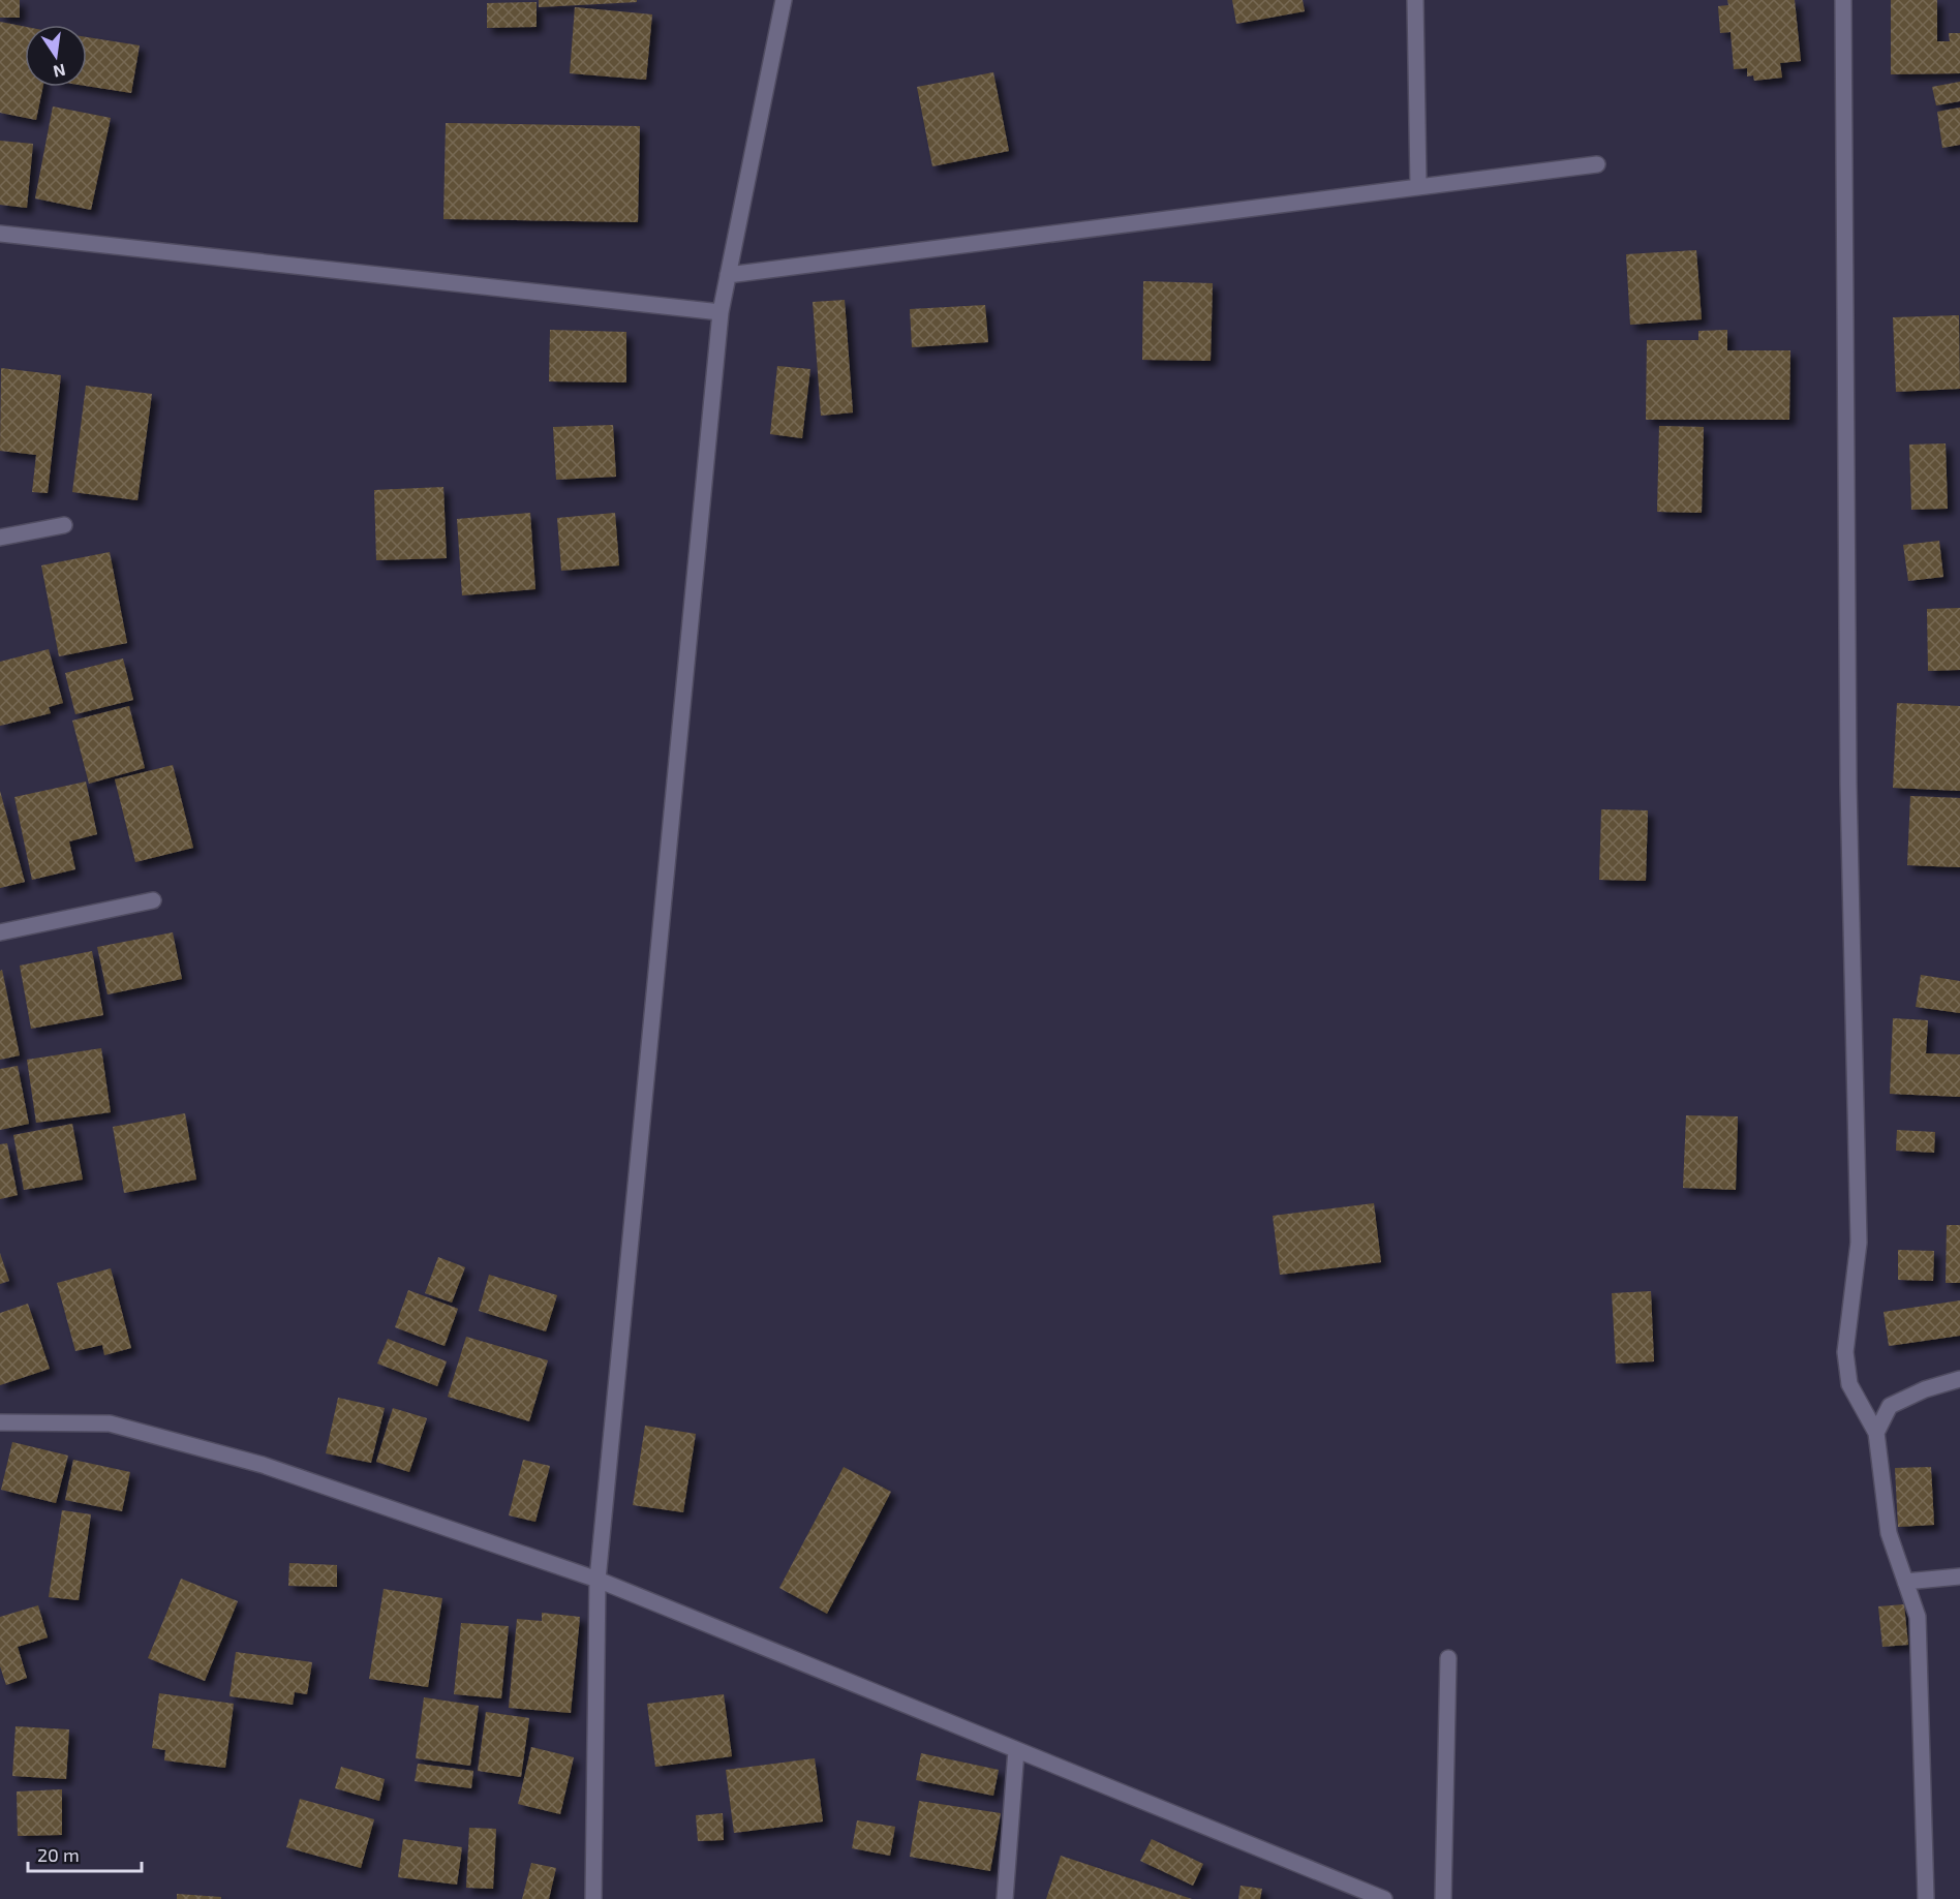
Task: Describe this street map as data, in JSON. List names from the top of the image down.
{
  "scale_bar": "20 m",
  "north": "bottom"
}
